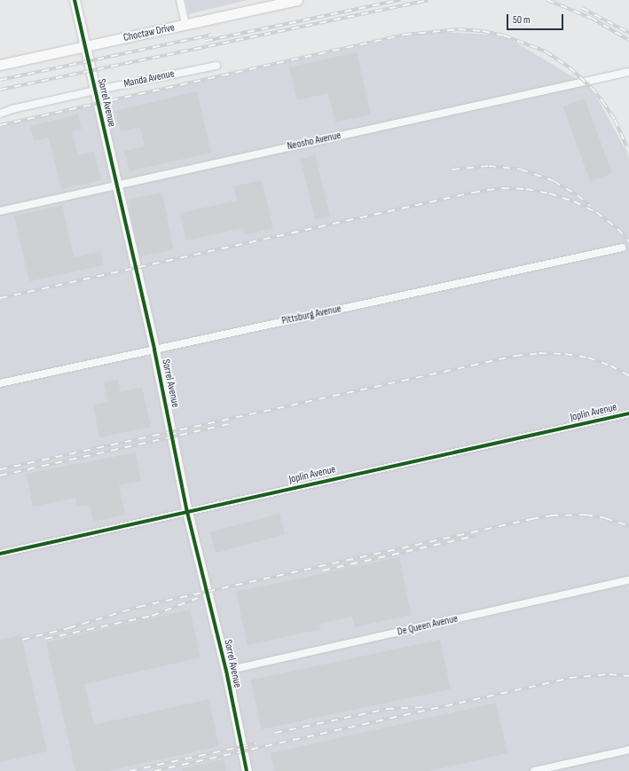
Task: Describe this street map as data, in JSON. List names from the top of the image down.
{
  "streets": {
    "street": [
      "Choctaw Drive",
      "Manda Avenue",
      "Sorrel Avenue",
      "Neosho Avenue",
      "Pittsburg Avenue",
      "Joplin Avenue",
      "De Queen Avenue"
    ]
  },
  "crossings": [
    ["Choctaw Drive", "Sorrel Avenue"],
    ["Manda Avenue", "Sorrel Avenue"],
    ["Sorrel Avenue", "Neosho Avenue"],
    ["Sorrel Avenue", "Pittsburg Avenue"],
    ["Sorrel Avenue", "Joplin Avenue"],
    ["Sorrel Avenue", "De Queen Avenue"]
  ],
  "scale_bar": "50 m"
}
